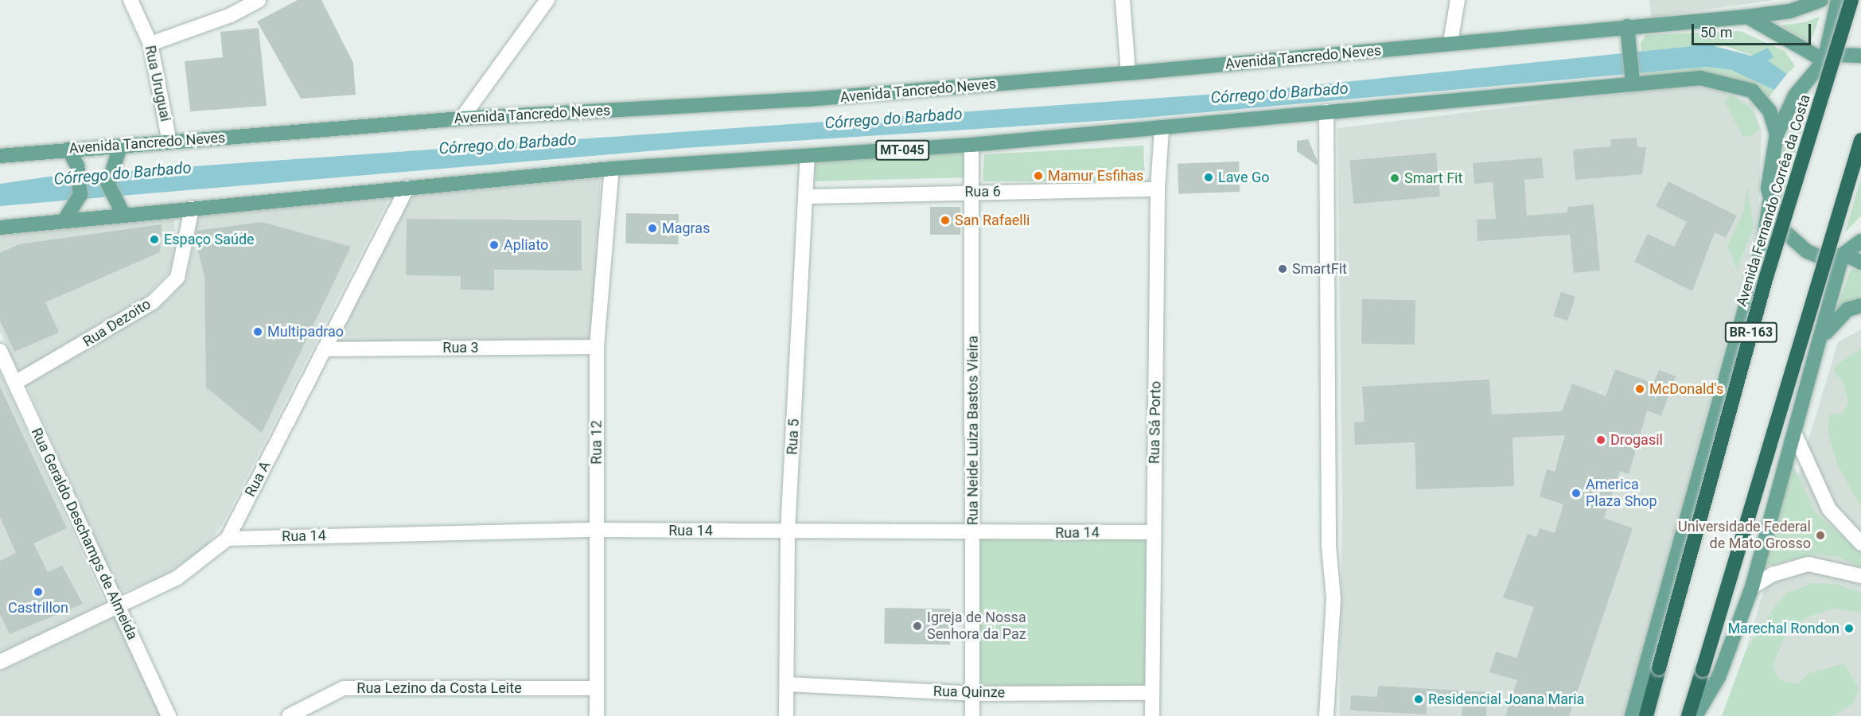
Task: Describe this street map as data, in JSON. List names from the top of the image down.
{
  "streets": {
    "highway": ["Avenida Fernando Corrêa da Costa", "BR-163"],
    "main road": ["Avenida Tancredo Neves", "MT-045"],
    "street": [
      "Rua Uruguai",
      "Rua 6",
      "Rua Dezoito",
      "Rua 3",
      "Rua Sá Porto",
      "Rua Neide Luiza Bastos Vieira",
      "Rua 5",
      "Rua 12",
      "Rua A",
      "Rua 14",
      "Rua Geraldo Deschamps de Almeida",
      "Rua Lezino da Costa Leite",
      "Rua Quinze"
    ]
  },
  "crossings": [
    ["Avenida Tancredo Neves", "Rua Uruguai"],
    ["MT-045", "Rua Dezoito"],
    ["MT-045", "Rua Sá Porto"],
    ["MT-045", "Rua Neide Luiza Bastos Vieira"],
    ["MT-045", "Rua 5"],
    ["MT-045", "Rua 12"],
    ["MT-045", "Rua A"],
    ["Rua 6", "Rua Sá Porto"],
    ["Rua 6", "Rua Neide Luiza Bastos Vieira"],
    ["Rua 6", "Rua 5"],
    ["Rua Dezoito", "Rua Geraldo Deschamps de Almeida"],
    ["Rua 3", "Rua 12"],
    ["Rua 3", "Rua A"],
    ["Rua Sá Porto", "Rua 14"],
    ["Rua Sá Porto", "Rua Quinze"],
    ["Rua Neide Luiza Bastos Vieira", "Rua 14"],
    ["Rua Neide Luiza Bastos Vieira", "Rua Quinze"],
    ["Rua 5", "Rua 14"],
    ["Rua 5", "Rua Quinze"],
    ["Rua 12", "Rua 14"],
    ["Rua 12", "Rua Lezino da Costa Leite"],
    ["Rua A", "Rua 14"],
    ["Rua A", "Rua Geraldo Deschamps de Almeida"]
  ],
  "water": ["Córrego do Barbado"],
  "places": [
    "Mamur Esfihas",
    "Lave Go",
    "Smart Fit",
    "San Rafaelli",
    "Magras",
    "Espaço Saúde",
    "Apliato",
    "SmartFit",
    "Multipadrao",
    "McDonald's",
    "Drogasil",
    "America Plaza Shop",
    "Universidade Federal de Mato Grosso",
    "Castrillon",
    "Igreja de Nossa Senhora da Paz",
    "Marechal Rondon",
    "Residencial Joana Maria"
  ],
  "scale_bar": "50 m"
}
